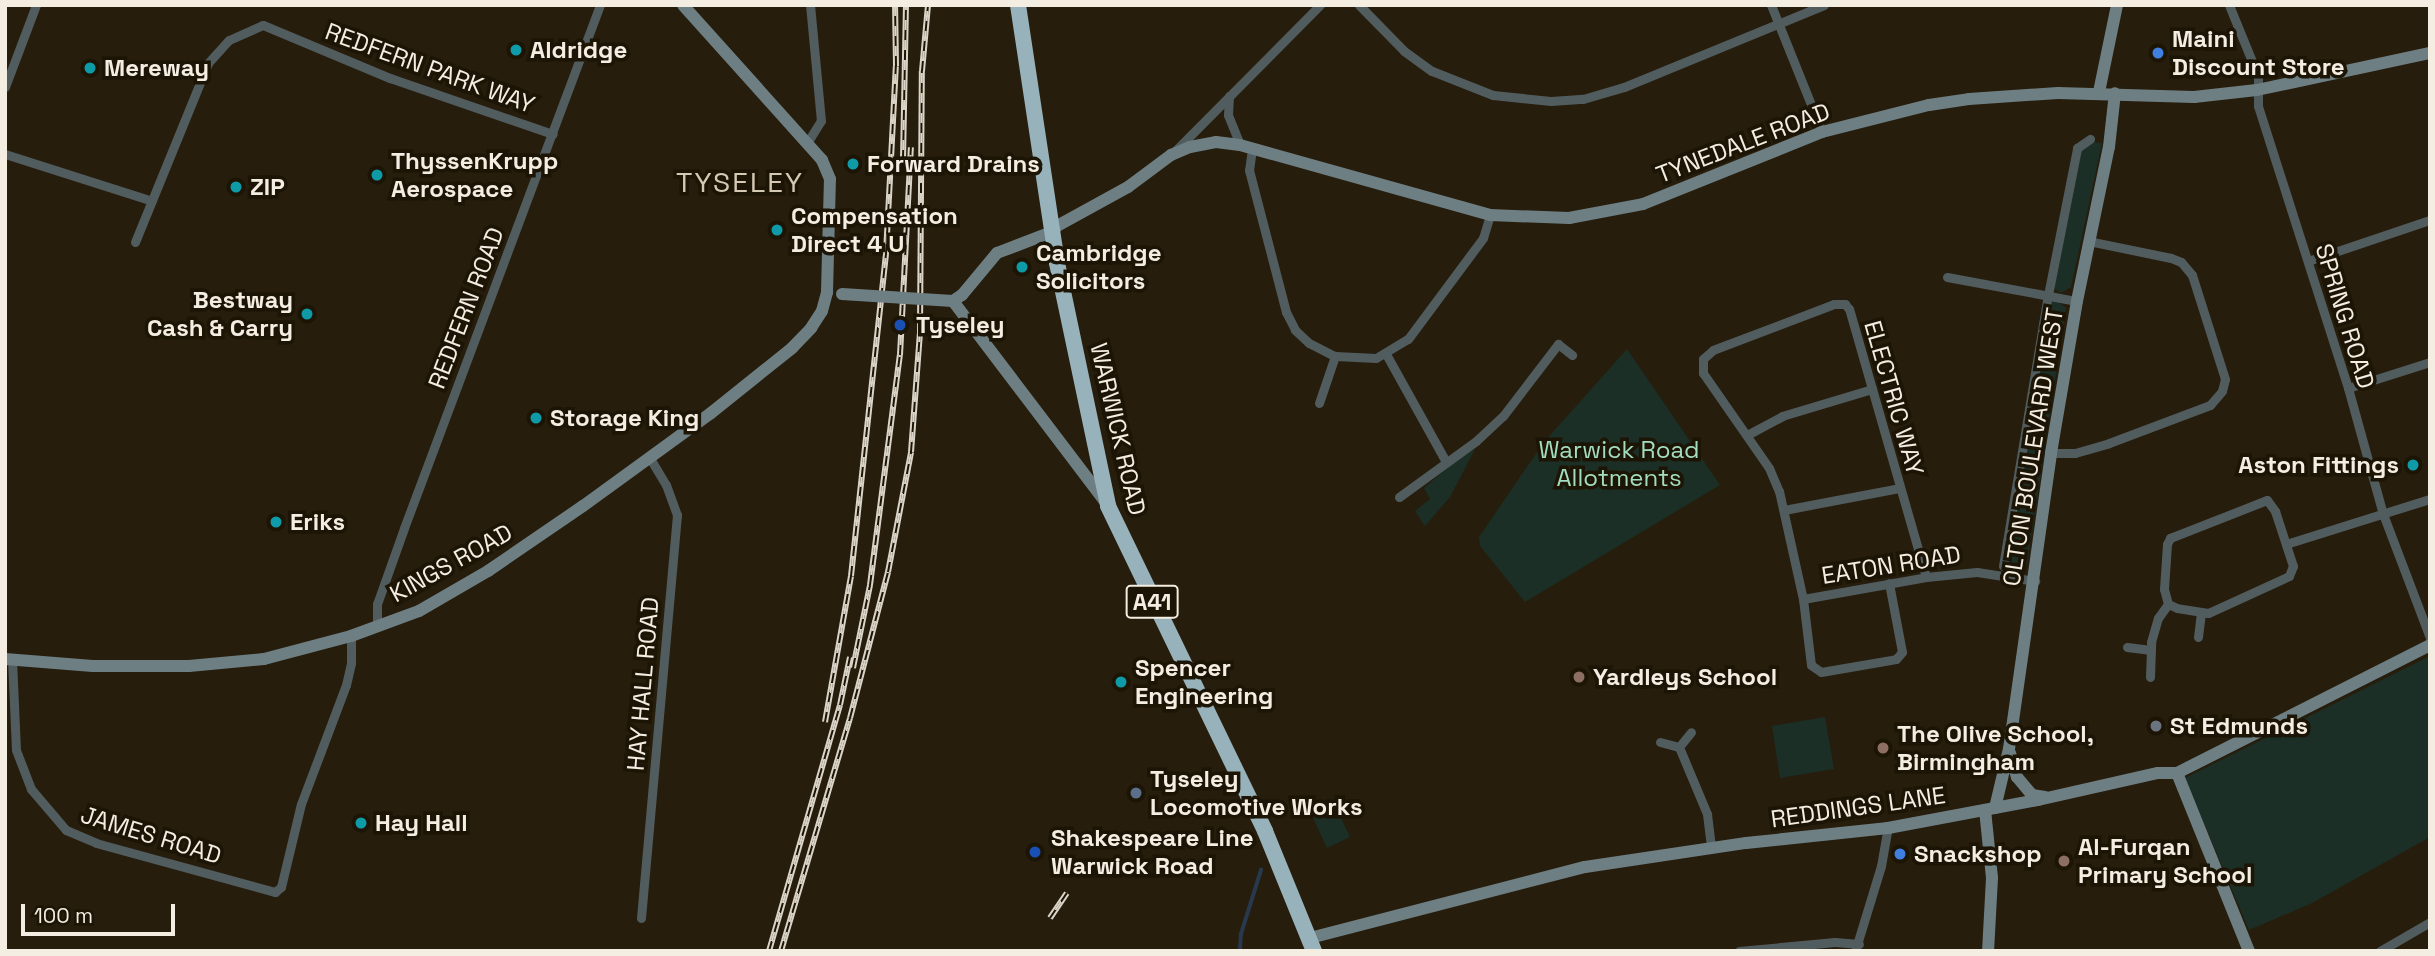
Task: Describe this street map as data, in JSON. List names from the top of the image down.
{
  "streets": {
    "highway": ["WARWICK ROAD", "A41"],
    "street": [
      "REDFERN PARK WAY",
      "TYNEDALE ROAD",
      "REDFERN ROAD",
      "SPRING ROAD",
      "ELECTRIC WAY",
      "OLTON BOULEVARD WEST",
      "KINGS ROAD",
      "EATON ROAD",
      "HAY HALL ROAD",
      "REDDINGS LANE",
      "JAMES ROAD"
    ]
  },
  "crossings": [
    ["REDFERN PARK WAY", "REDFERN ROAD"],
    ["TYNEDALE ROAD", "SPRING ROAD"],
    ["TYNEDALE ROAD", "OLTON BOULEVARD WEST"],
    ["REDFERN ROAD", "KINGS ROAD"],
    ["ELECTRIC WAY", "EATON ROAD"],
    ["WARWICK ROAD", "REDDINGS LANE"],
    ["OLTON BOULEVARD WEST", "EATON ROAD"],
    ["OLTON BOULEVARD WEST", "REDDINGS LANE"],
    ["KINGS ROAD", "HAY HALL ROAD"],
    ["KINGS ROAD", "JAMES ROAD"]
  ],
  "districts": ["TYSELEY"],
  "parks": ["Warwick Road Allotments"],
  "places": [
    "Aldridge",
    "Maini Discount Store",
    "Mereway",
    "Forward Drains",
    "ThyssenKrupp Aerospace",
    "ZIP",
    "Compensation Direct 4 U",
    "Cambridge Solicitors",
    "Bestway Cash & Carry",
    "Tyseley",
    "Storage King",
    "Aston Fittings",
    "Eriks",
    "Yardleys School",
    "Spencer Engineering",
    "St Edmunds",
    "The Olive School, Birmingham",
    "Tyseley Locomotive Works",
    "Hay Hall",
    "Shakespeare Line Warwick Road",
    "Snackshop",
    "Al-Furqan Primary School"
  ],
  "scale_bar": "100 m"
}
